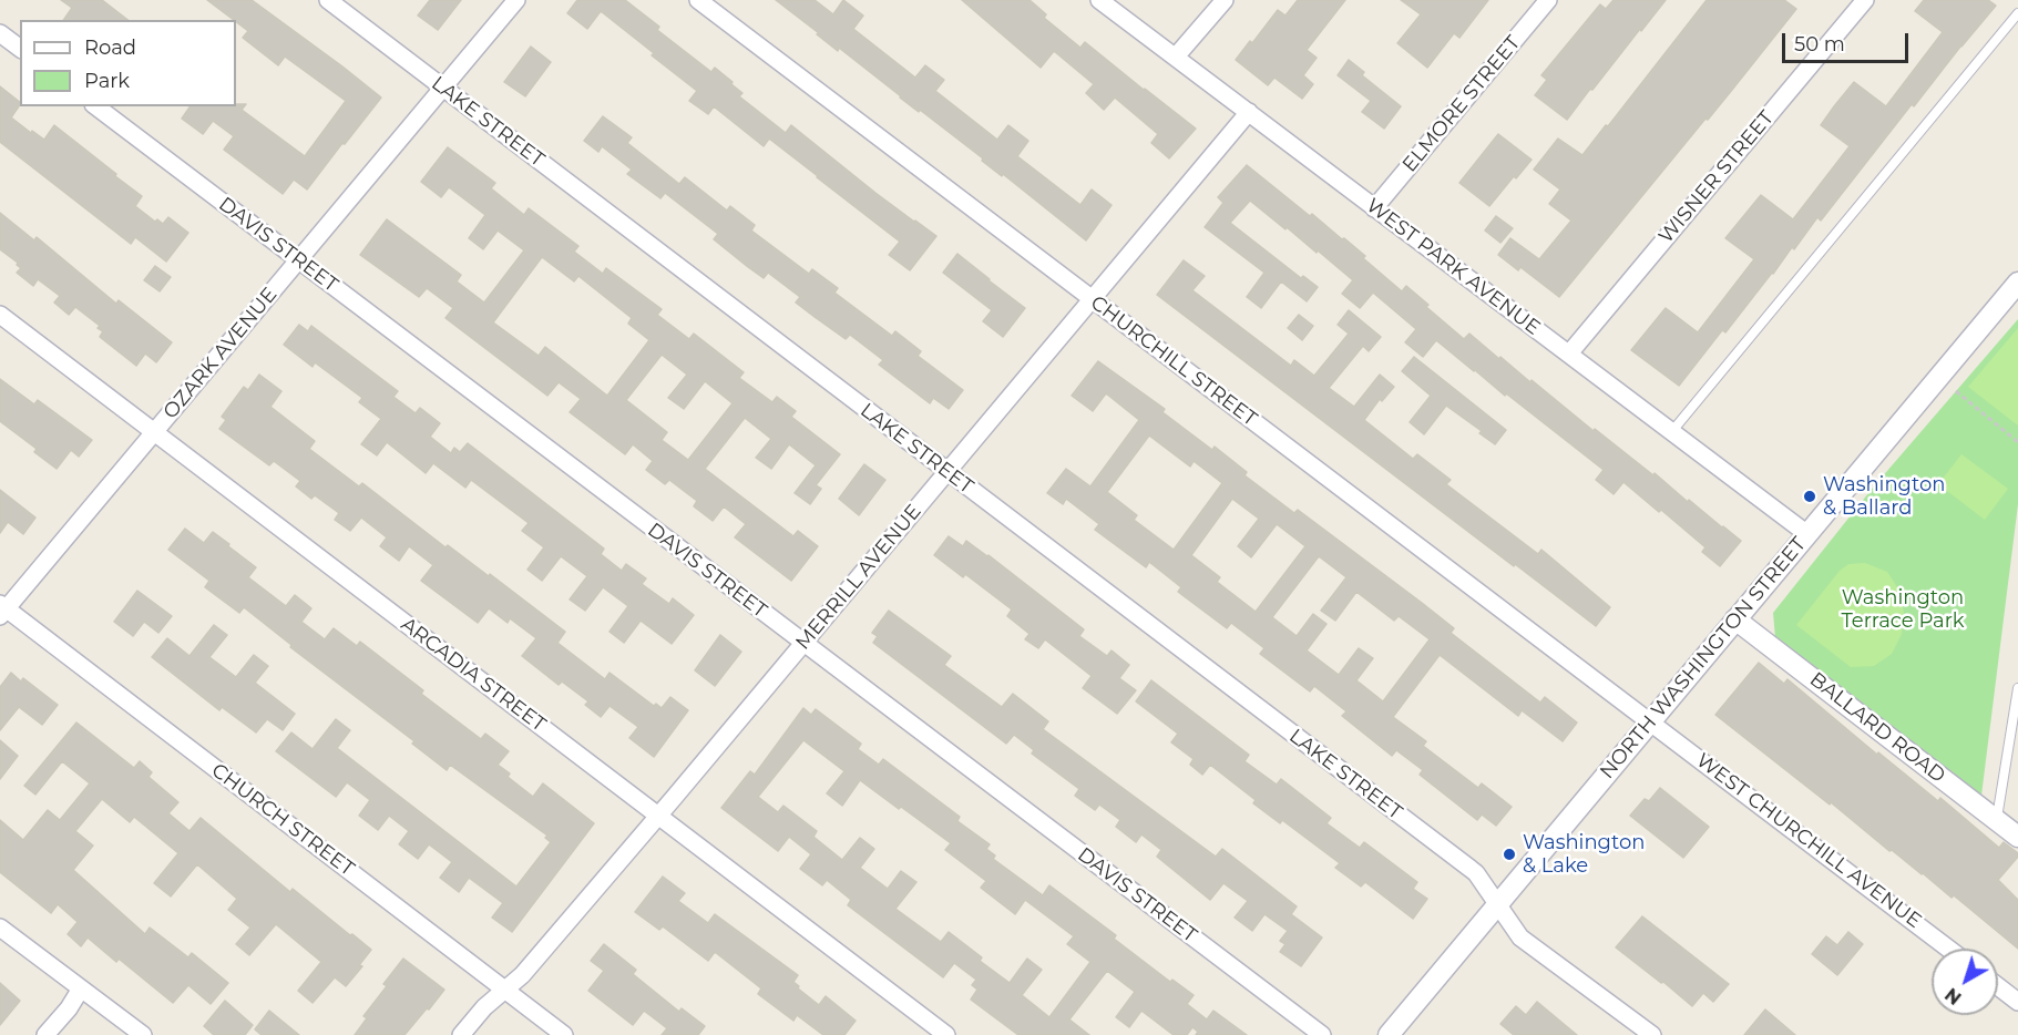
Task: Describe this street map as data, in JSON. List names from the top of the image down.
{
  "streets": {
    "street": [
      "ELMORE STREET",
      "LAKE STREET",
      "WISNER STREET",
      "DAVIS STREET",
      "WEST PARK AVENUE",
      "OZARK AVENUE",
      "CHURCHILL STREET",
      "MERRILL AVENUE",
      "NORTH WASHINGTON STREET",
      "ARCADIA STREET",
      "BALLARD ROAD",
      "CHURCH STREET",
      "WEST CHURCHILL AVENUE"
    ]
  },
  "crossings": [
    ["ELMORE STREET", "WEST PARK AVENUE"],
    ["LAKE STREET", "OZARK AVENUE"],
    ["LAKE STREET", "MERRILL AVENUE"],
    ["LAKE STREET", "NORTH WASHINGTON STREET"],
    ["WISNER STREET", "WEST PARK AVENUE"],
    ["DAVIS STREET", "OZARK AVENUE"],
    ["DAVIS STREET", "MERRILL AVENUE"],
    ["WEST PARK AVENUE", "MERRILL AVENUE"],
    ["WEST PARK AVENUE", "NORTH WASHINGTON STREET"],
    ["OZARK AVENUE", "ARCADIA STREET"],
    ["OZARK AVENUE", "CHURCH STREET"],
    ["CHURCHILL STREET", "MERRILL AVENUE"],
    ["CHURCHILL STREET", "NORTH WASHINGTON STREET"],
    ["CHURCHILL STREET", "WEST CHURCHILL AVENUE"],
    ["MERRILL AVENUE", "ARCADIA STREET"],
    ["MERRILL AVENUE", "CHURCH STREET"],
    ["NORTH WASHINGTON STREET", "BALLARD ROAD"],
    ["NORTH WASHINGTON STREET", "WEST CHURCHILL AVENUE"]
  ],
  "parks": ["Washington Terrace Park"],
  "places": ["Washington & Ballard", "Washington & Lake"],
  "legend": ["Road", "Park"],
  "scale_bar": "50 m",
  "north": "bottom left"
}
